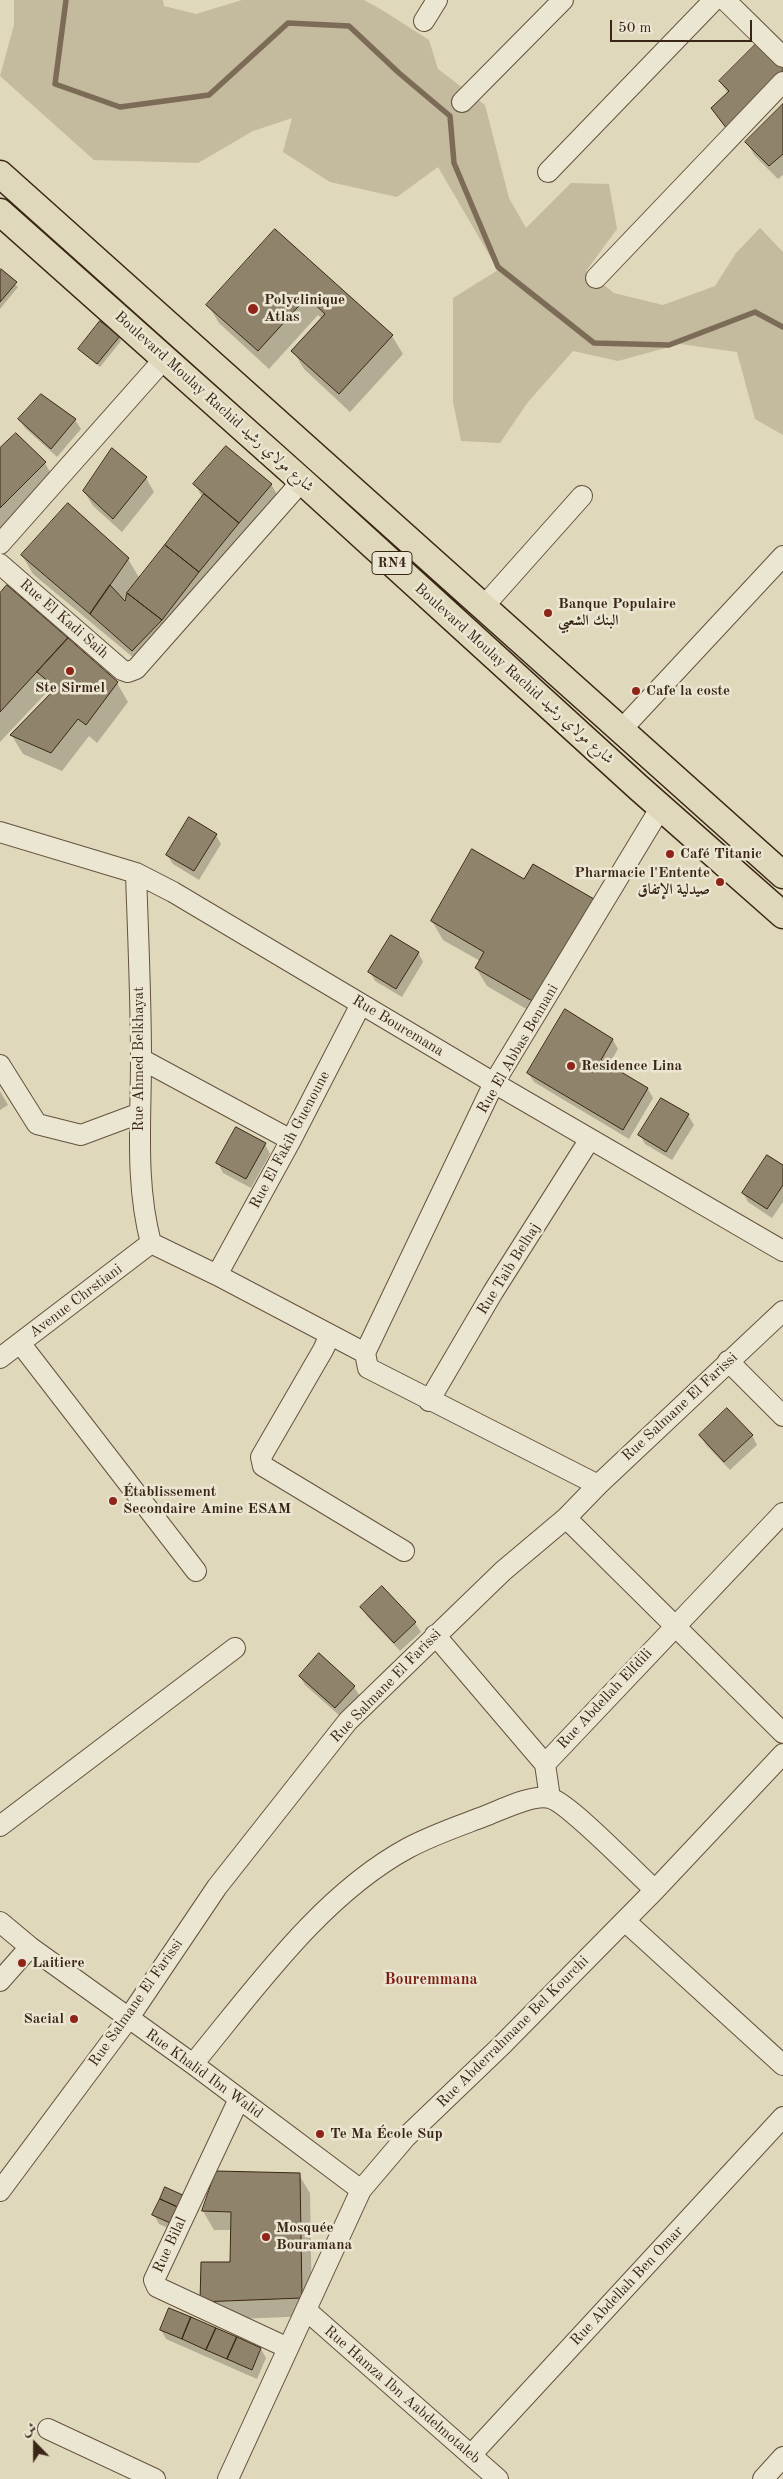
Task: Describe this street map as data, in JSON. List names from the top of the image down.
{
  "streets": {
    "main road": ["Boulevard Moulay Rachid شارع مولاي رشيد", "RN4"],
    "street": [
      "Rue El Kadi Saih",
      "Rue Bouremana",
      "Rue El Abbas Bennani",
      "Rue Ahmed Belkhayat",
      "Rue El Fakih Guenoune",
      "Rue Taib Belhaj",
      "Avenue Chrstiani",
      "Rue Salmane El Farissi",
      "Rue Abdellah Elfdili",
      "Rue Abderrahmane Bel Kourchi",
      "Rue Khalid Ibn Walid",
      "Rue Bilal",
      "Rue Abdellah Ben Omar",
      "Rue Hamza Ibn Aabdelmotaleb"
    ]
  },
  "crossings": [
    ["Boulevard Moulay Rachid شارع مولاي رشيد", "Rue El Kadi Saih"],
    ["Boulevard Moulay Rachid شارع مولاي رشيد", "Rue El Abbas Bennani"],
    ["Rue Bouremana", "Rue El Abbas Bennani"],
    ["Rue Bouremana", "Rue Ahmed Belkhayat"],
    ["Rue Bouremana", "Rue El Fakih Guenoune"],
    ["Rue Bouremana", "Rue Taib Belhaj"],
    ["Rue Ahmed Belkhayat", "Avenue Chrstiani"],
    ["Rue Salmane El Farissi", "Rue Abdellah Elfdili"],
    ["Rue Salmane El Farissi", "Rue Khalid Ibn Walid"],
    ["Rue Abderrahmane Bel Kourchi", "Rue Khalid Ibn Walid"],
    ["Rue Abderrahmane Bel Kourchi", "Rue Bilal"],
    ["Rue Abderrahmane Bel Kourchi", "Rue Hamza Ibn Aabdelmotaleb"],
    ["Rue Khalid Ibn Walid", "Rue Bilal"],
    ["Rue Abdellah Ben Omar", "Rue Hamza Ibn Aabdelmotaleb"]
  ],
  "districts": ["Bouremmana"],
  "places": [
    "Polyclinique Atlas",
    "Banque Populaire البنك الشعبي",
    "Ste Sirmel",
    "Cafe la coste",
    "Café Titanic",
    "Pharmacie l'Entente صيدلية الإتفاق",
    "Residence Lina",
    "Établissement Secondaire Amine ESAM",
    "Laitiere",
    "Sacial",
    "Te Ma École Sup",
    "Mosquée Bouramana"
  ],
  "scale_bar": "50 m",
  "north": "top"
}
